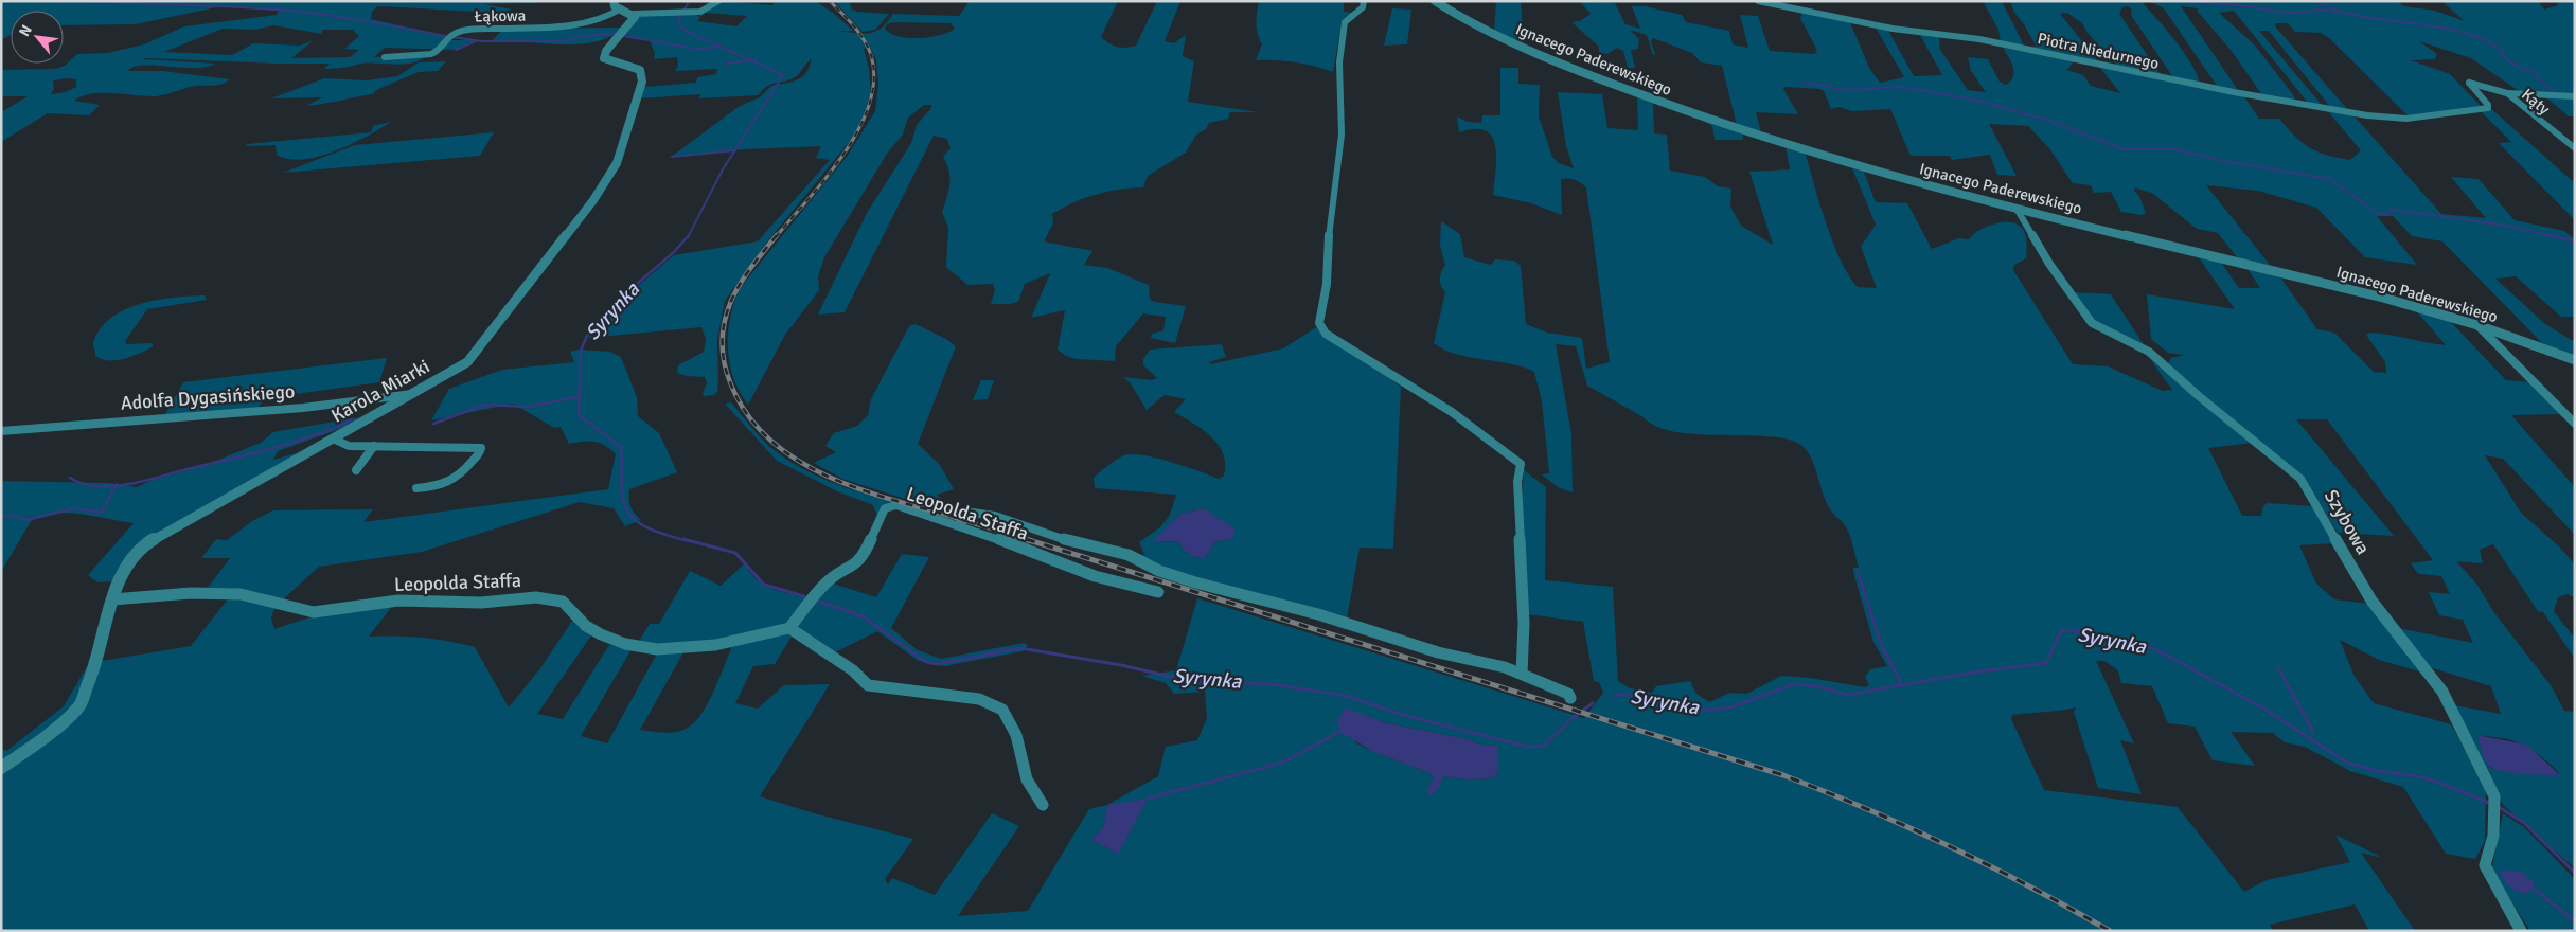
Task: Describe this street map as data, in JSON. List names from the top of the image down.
{
  "streets": {
    "street": [
      "Łąkowa",
      "Piotra Niedurnego",
      "Ignacego Paderewskiego",
      "Kąty",
      "Karola Miarki",
      "Adolfa Dygasińskiego",
      "Leopolda Staffa",
      "Szybowa"
    ]
  },
  "crossings": [
    ["Piotra Niedurnego", "Kąty"],
    ["Ignacego Paderewskiego", "Szybowa"],
    ["Karola Miarki", "Adolfa Dygasińskiego"],
    ["Karola Miarki", "Leopolda Staffa"]
  ],
  "water": ["Syrynka"],
  "north": "top left"
}
